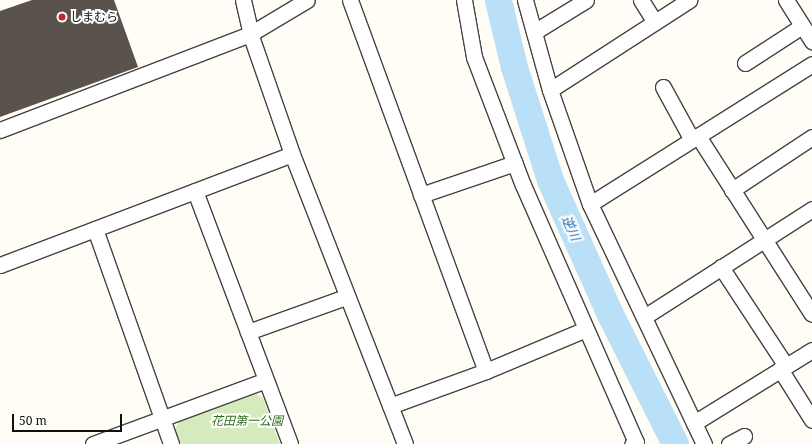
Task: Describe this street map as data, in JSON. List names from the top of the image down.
{
  "water": ["逆川"],
  "parks": ["花田第一公園"],
  "places": ["しまむら"],
  "scale_bar": "50 m"
}
